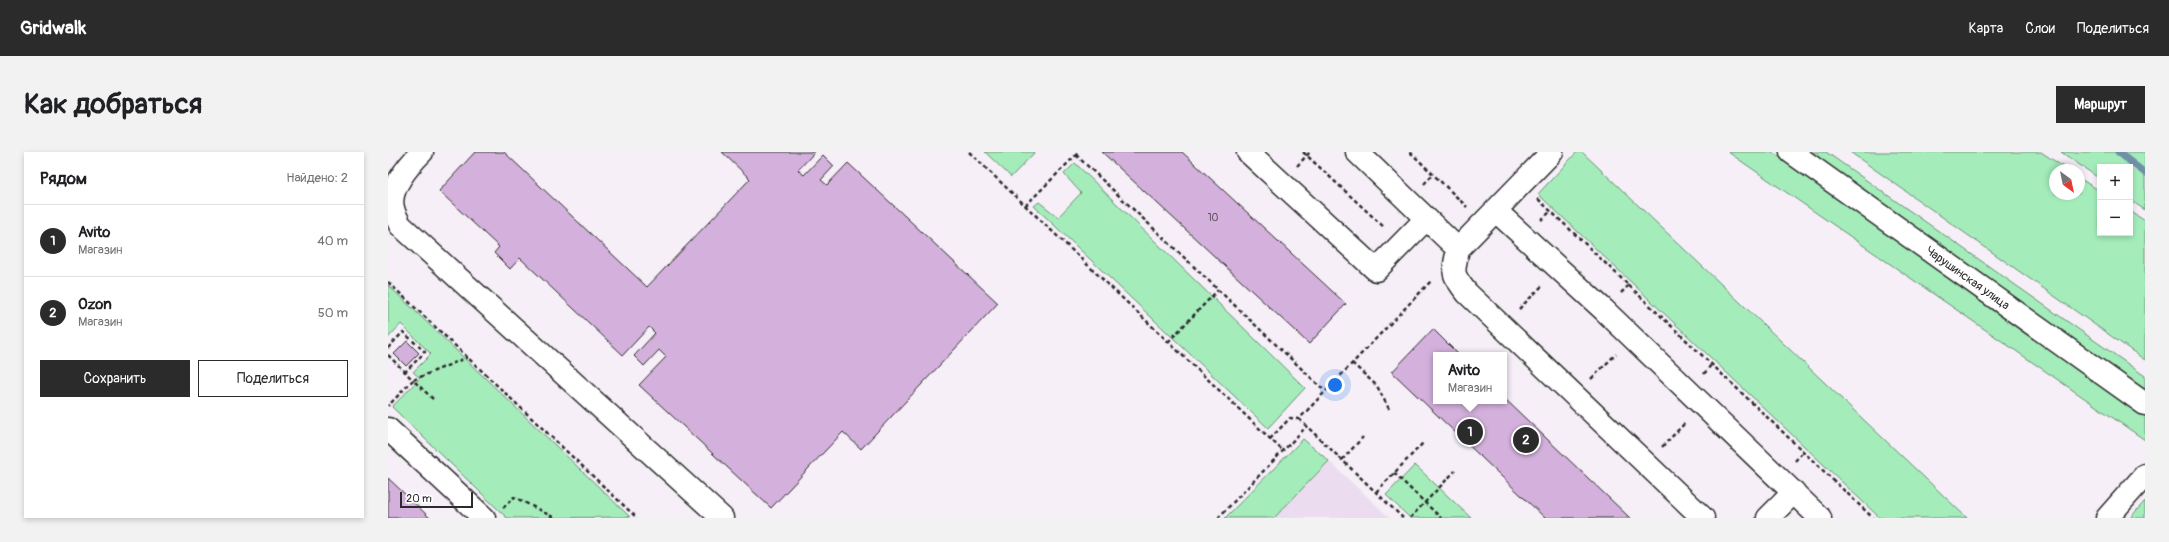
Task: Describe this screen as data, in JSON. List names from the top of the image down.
{
  "streets": {
    "street": ["Чарушинская улица"]
  },
  "house_numbers": ["10"],
  "scale_bar": "20 m",
  "north": "bottom right",
  "page": {
    "header": "Gridwalk",
    "nav": ["Карта", "Слои", "Поделиться"],
    "buttons": [
      "Маршрут",
      ["Сохранить", "Поделиться"]
    ],
    "title": "Как добраться",
    "heading": ["Рядом", "Найдено: 2"],
    "map_buttons": ["+", "−"],
    "list": [
      {
        "mark": "1",
        "name": "Avito",
        "note": "Магазин",
        "value": "40 m"
      },
      {
        "mark": "2",
        "name": "Ozon",
        "note": "Магазин",
        "value": "50 m"
      }
    ],
    "popup": ["Avito", "Магазин"],
    "pins": ["1", "2"],
    "scale": "20 m"
  }
}
